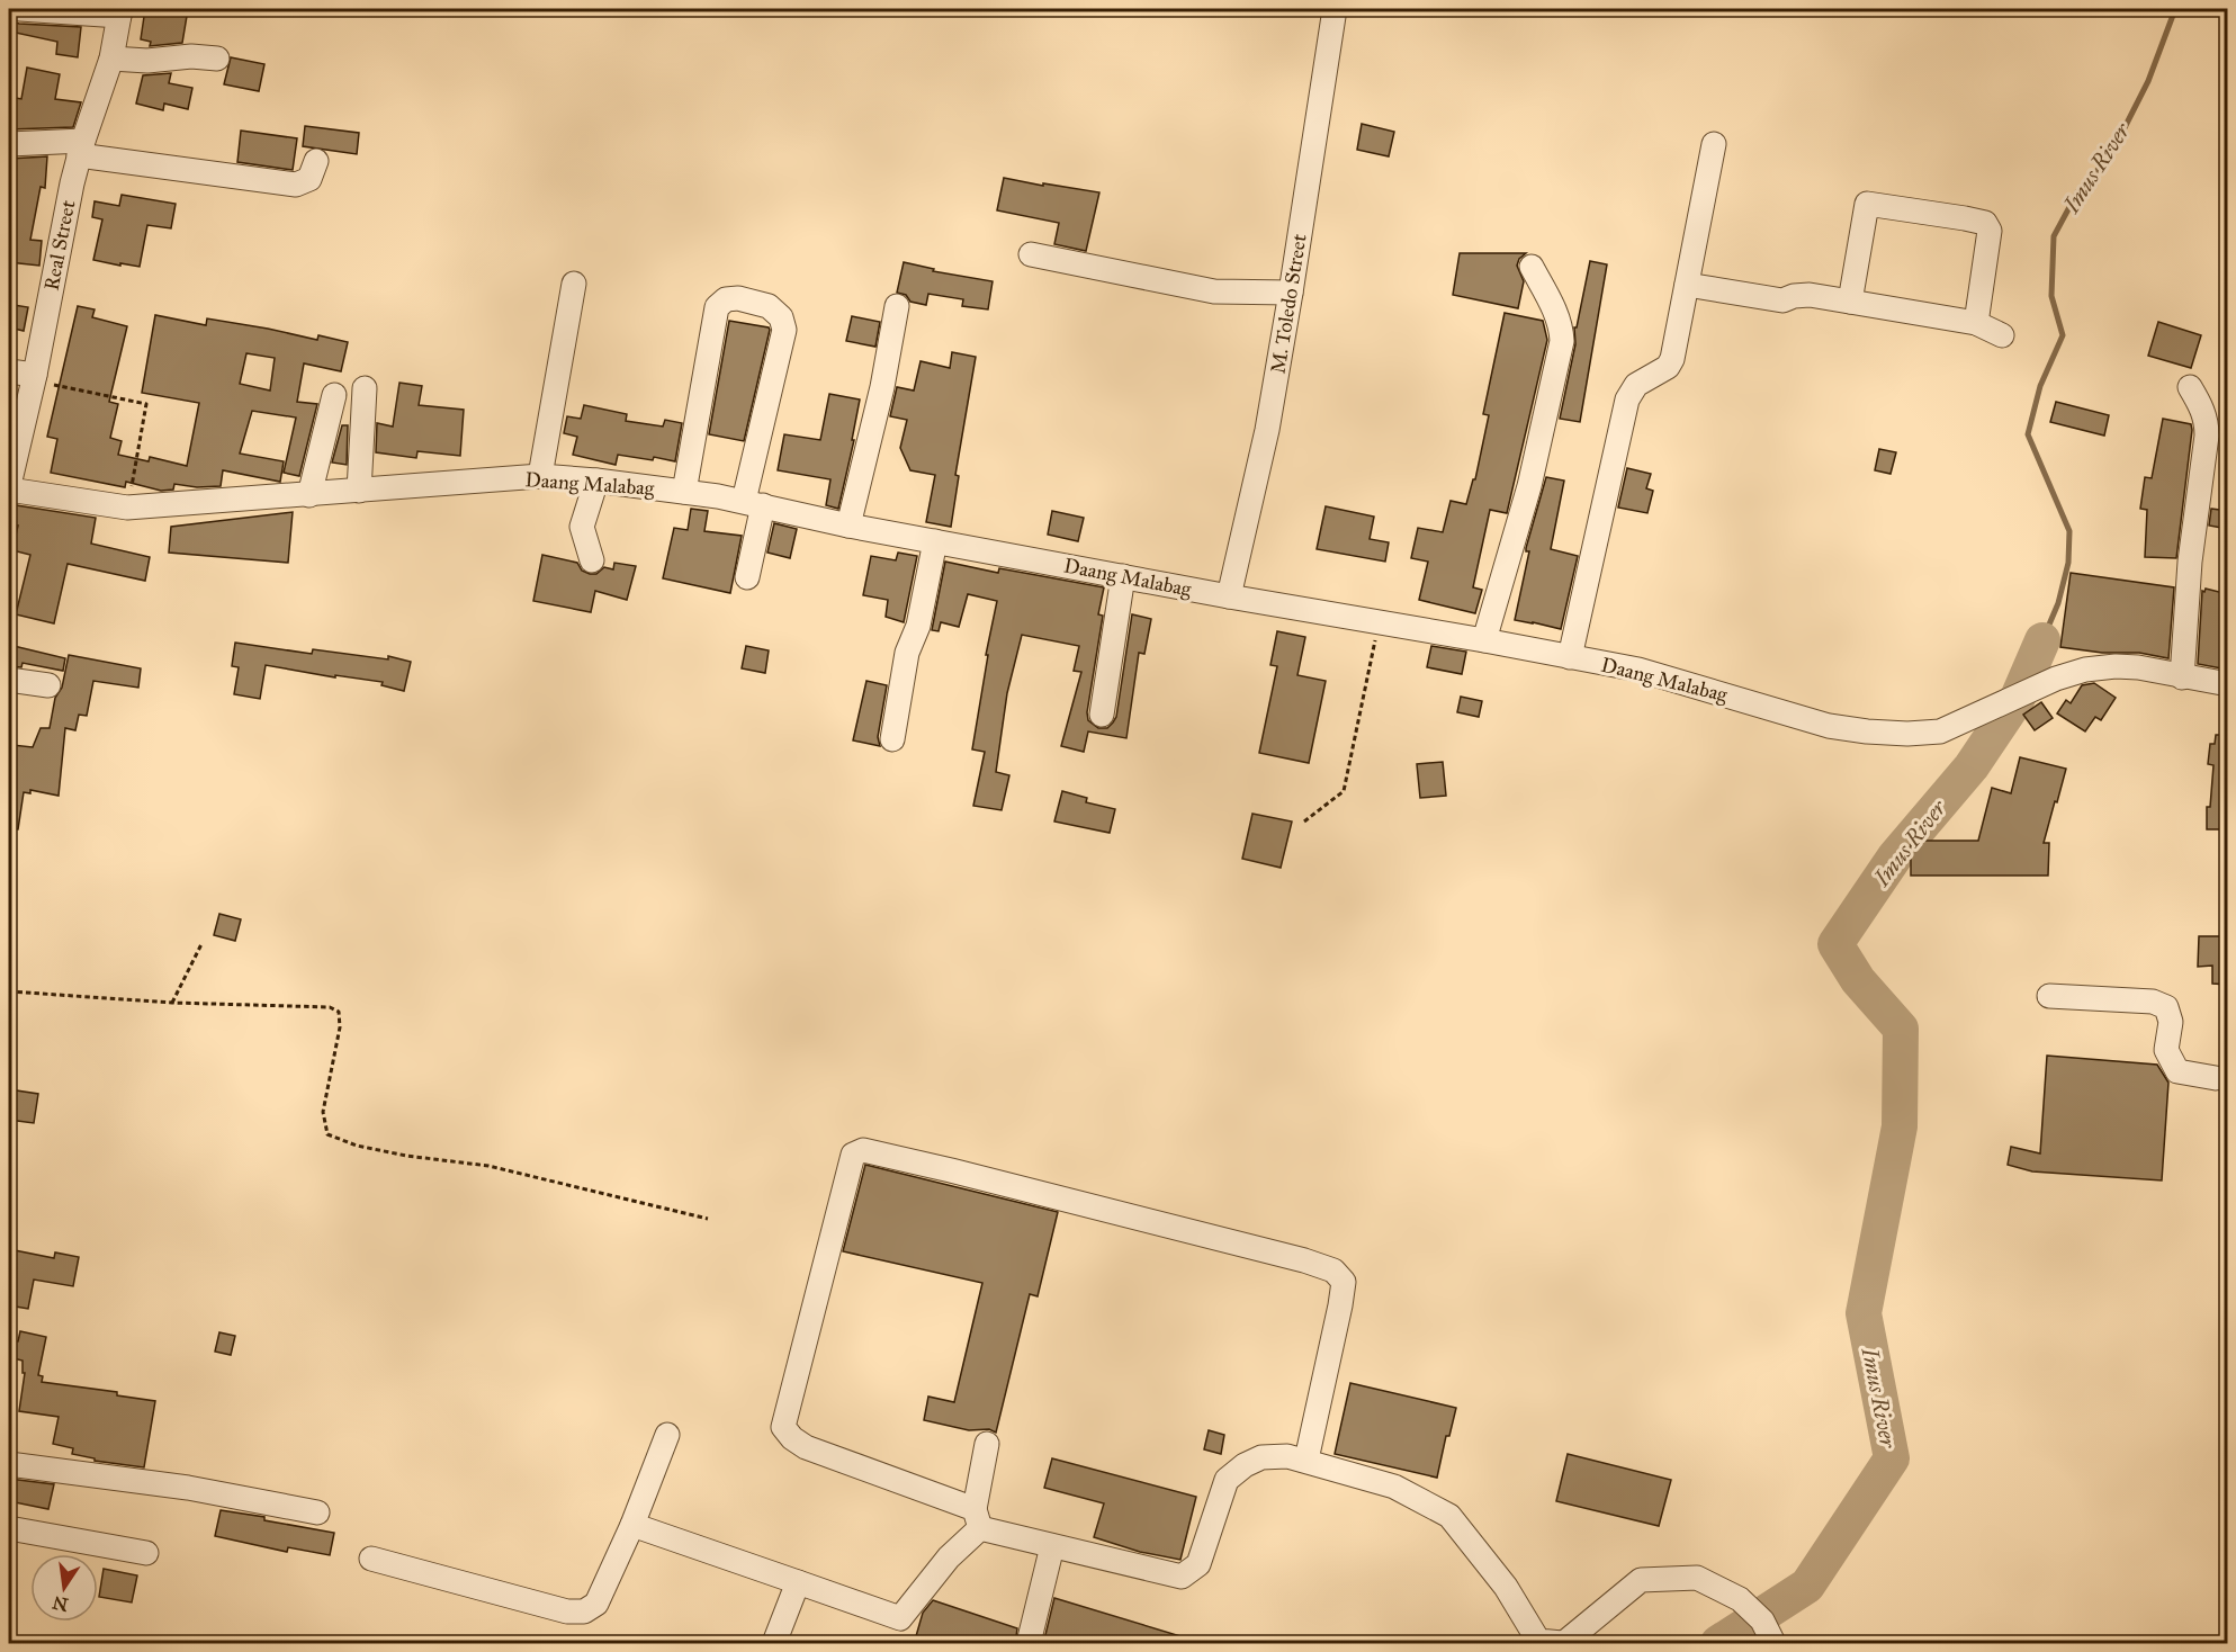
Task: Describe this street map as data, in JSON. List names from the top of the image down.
{
  "streets": {
    "street": ["Real Street", "M. Toledo Street", "Daang Malabag"]
  },
  "crossings": [
    ["Real Street", "Daang Malabag"],
    ["M. Toledo Street", "Daang Malabag"]
  ],
  "water": ["Imus River"],
  "north": "bottom"
}
